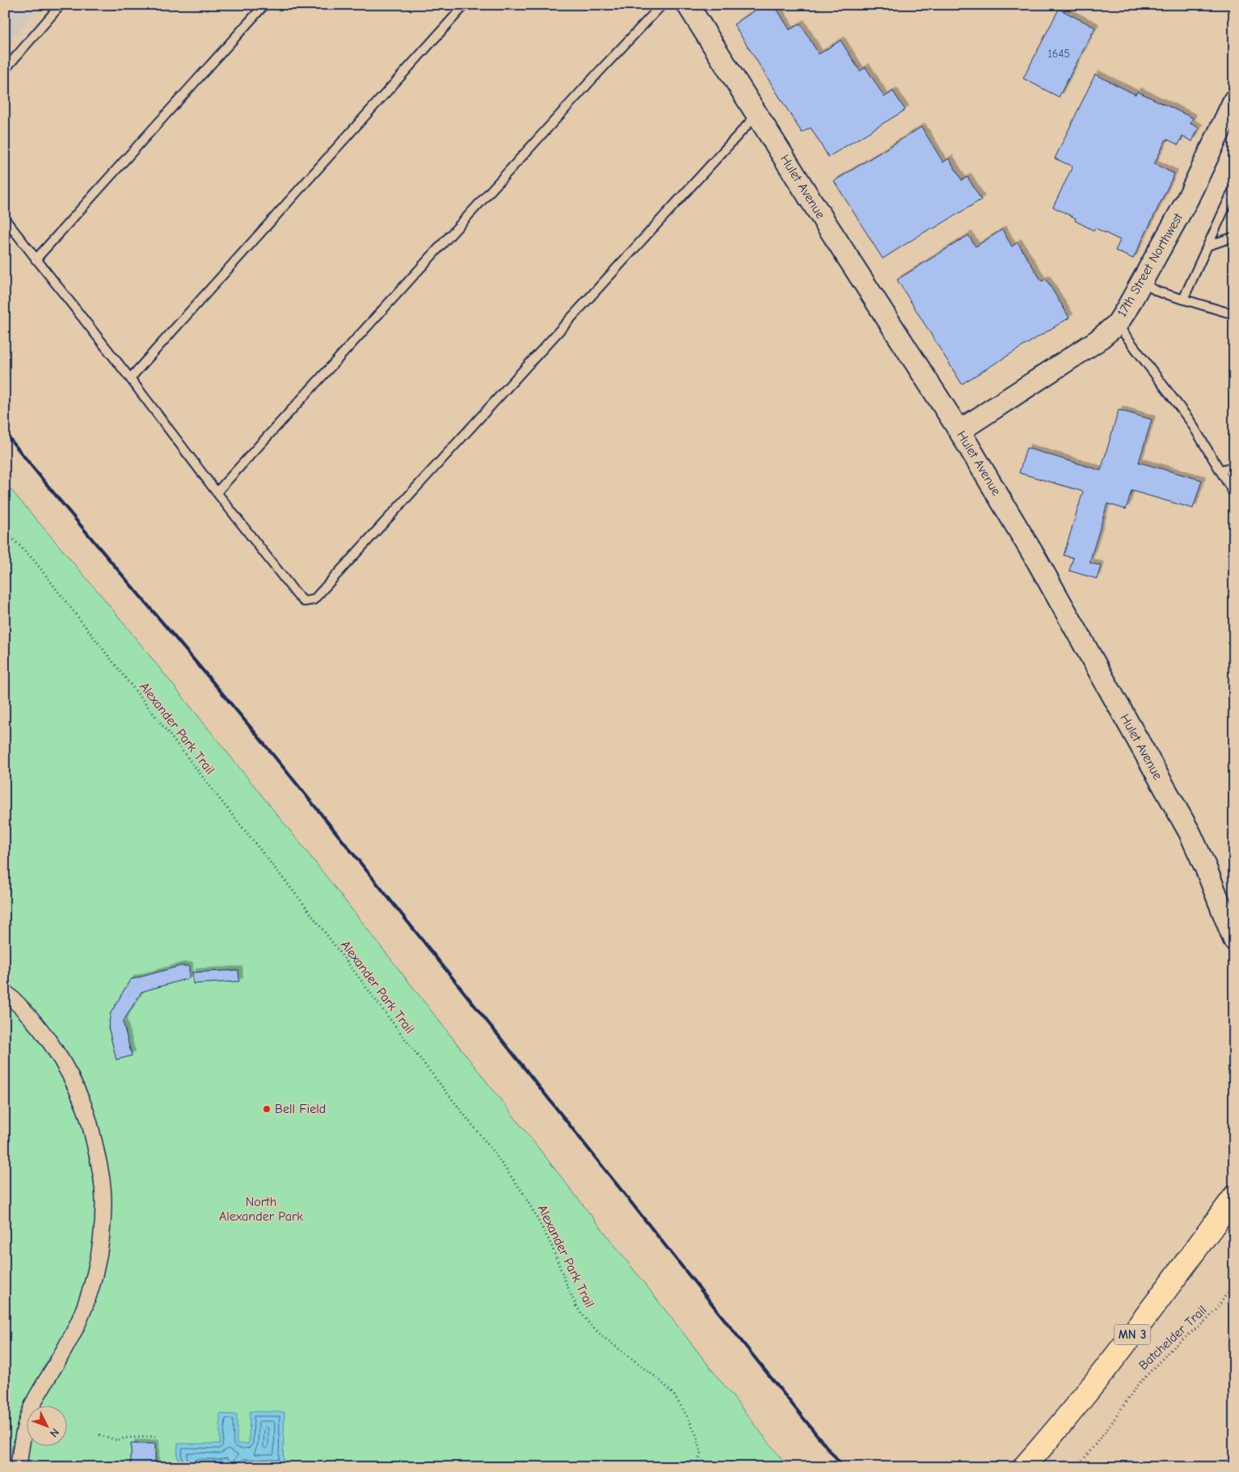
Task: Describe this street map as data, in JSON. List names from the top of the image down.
{
  "streets": {
    "highway": ["MN 3"],
    "street": ["Hulet Avenue", "17th Street Northwest"],
    "path": ["Alexander Park Trail", "Batchelder Trail"]
  },
  "crossings": [
    ["Hulet Avenue", "17th Street Northwest"]
  ],
  "parks": ["North Alexander Park"],
  "places": ["Bell Field"],
  "house_numbers": ["1645"],
  "north": "bottom right"
}
